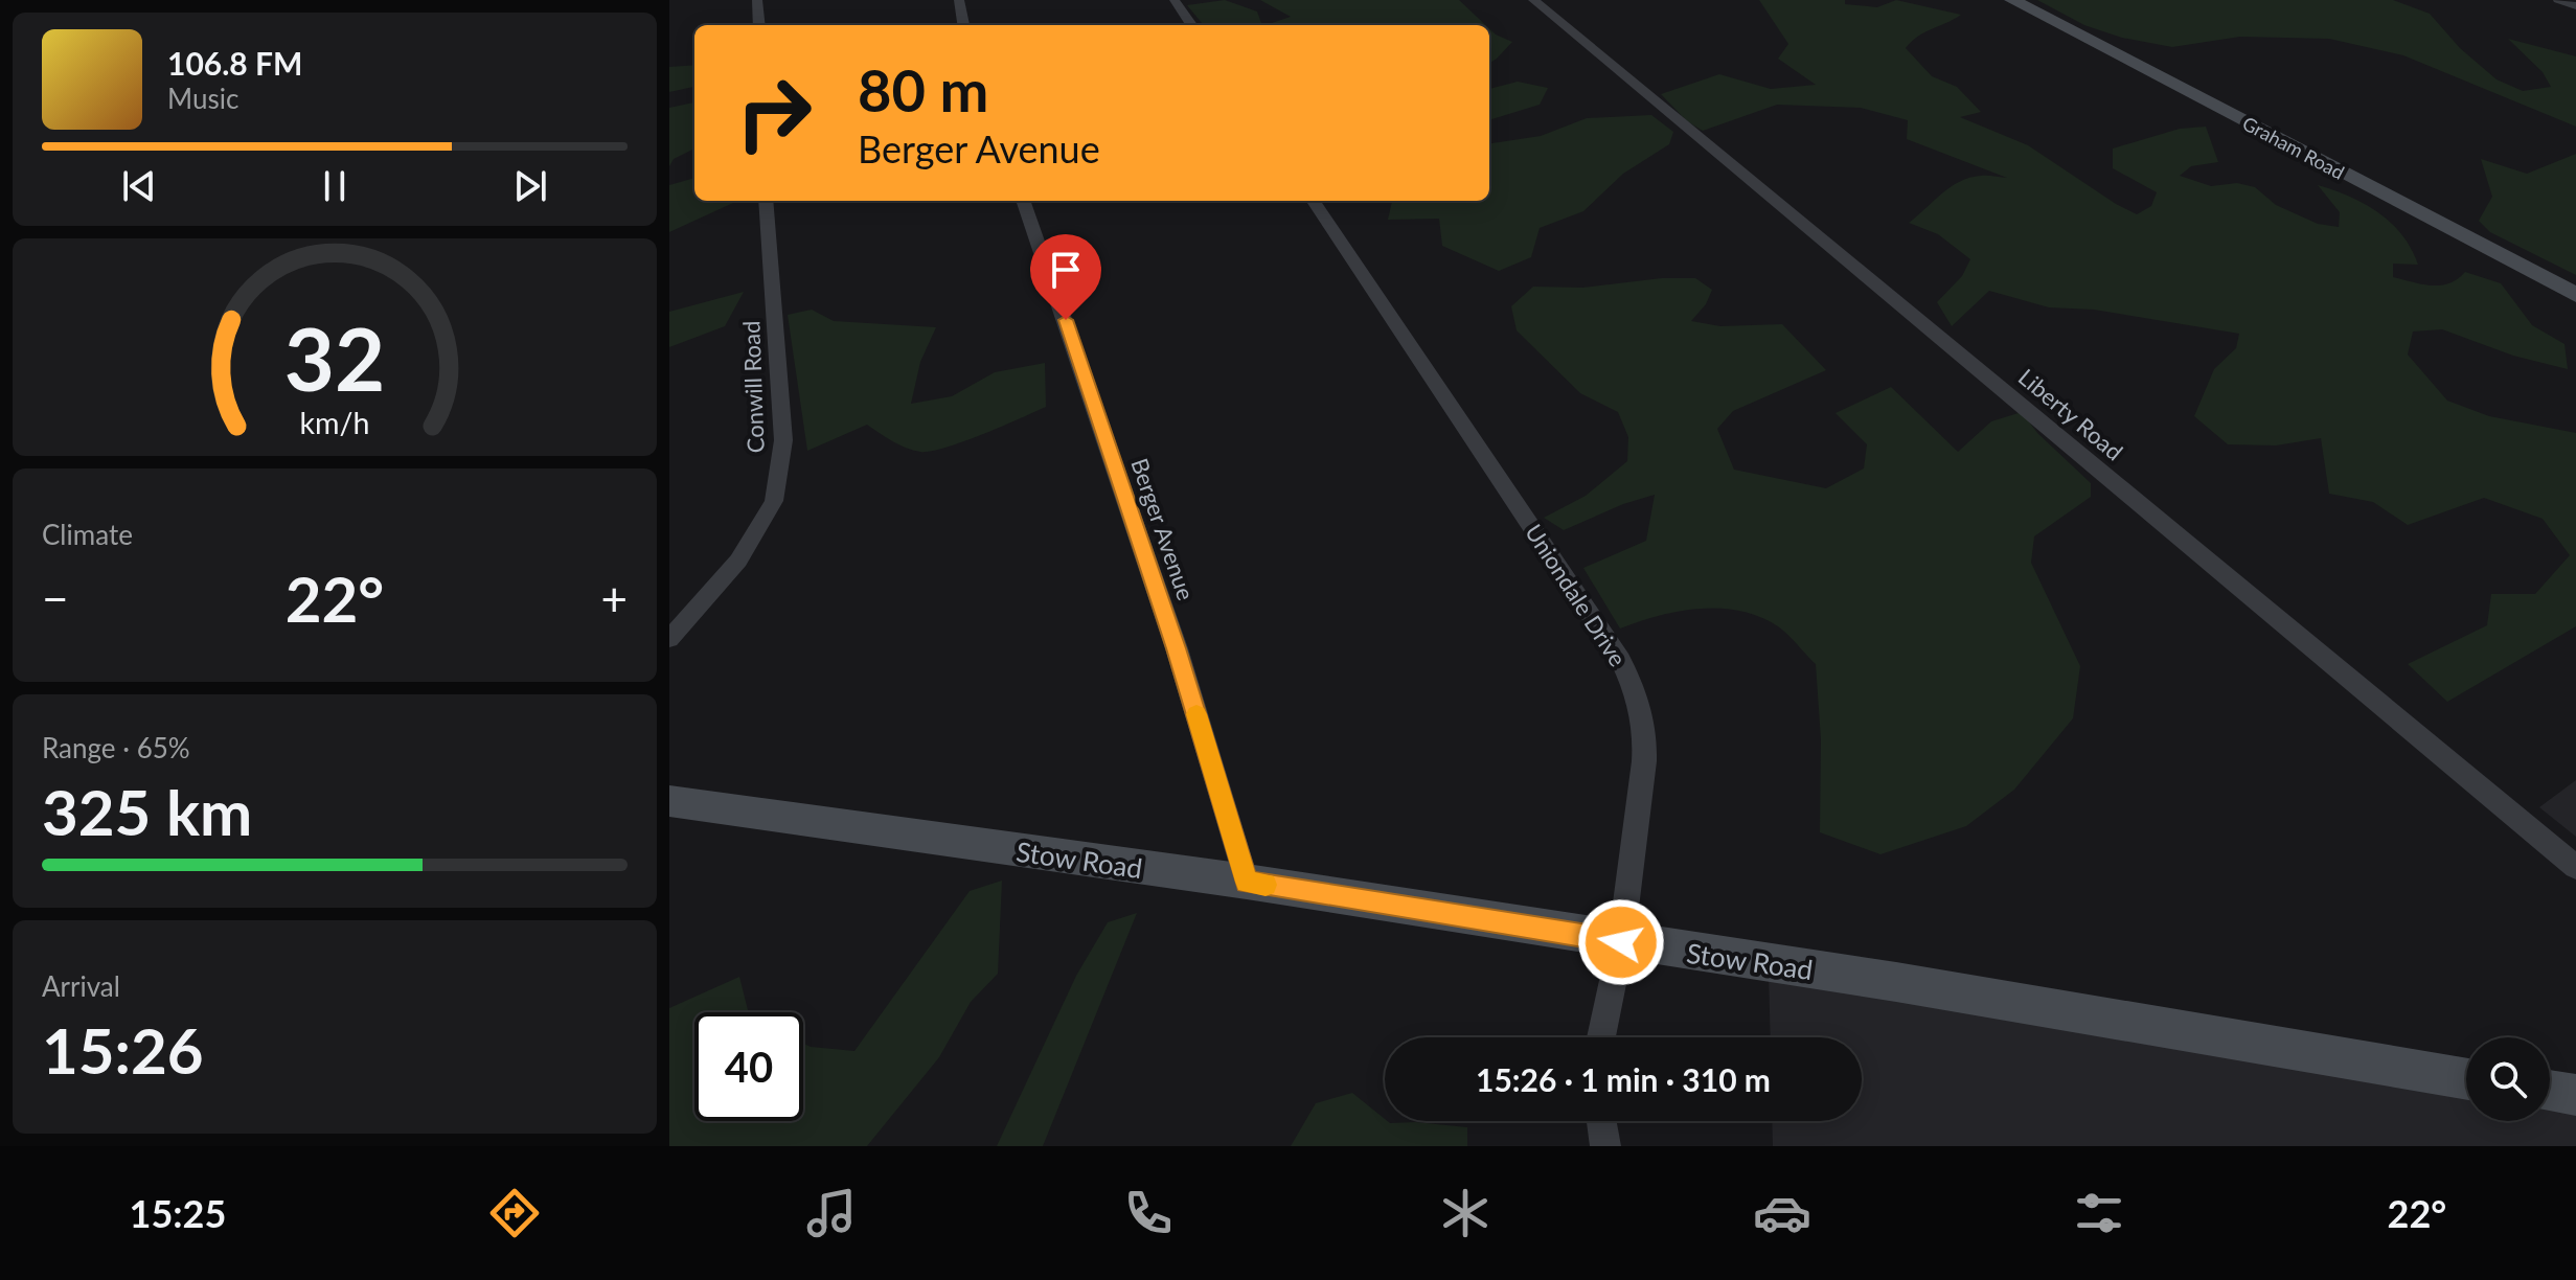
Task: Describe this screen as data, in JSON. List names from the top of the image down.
{
  "streets": {
    "street": [
      "Graham Road",
      "Conwill Road",
      "Liberty Road",
      "Berger Avenue",
      "Uniondale Drive",
      "Stow Road"
    ]
  },
  "crossings": [
    ["Berger Avenue", "Stow Road"],
    ["Uniondale Drive", "Stow Road"]
  ],
  "page": {
    "turn": ["80 m", "Berger Avenue"],
    "song": ["106.8 FM", "Music"],
    "tile": [
      "Climate",
      ["Range · 65%", "325 km"],
      ["Arrival", "15:26"]
    ],
    "heat": ["−", "22°", "+"],
    "limit": "40",
    "trip": "15:26 · 1 min · 310 m",
    "tabs": ["15:25", "22°"],
    "gauge": ["32", "km/h"]
  }
}
